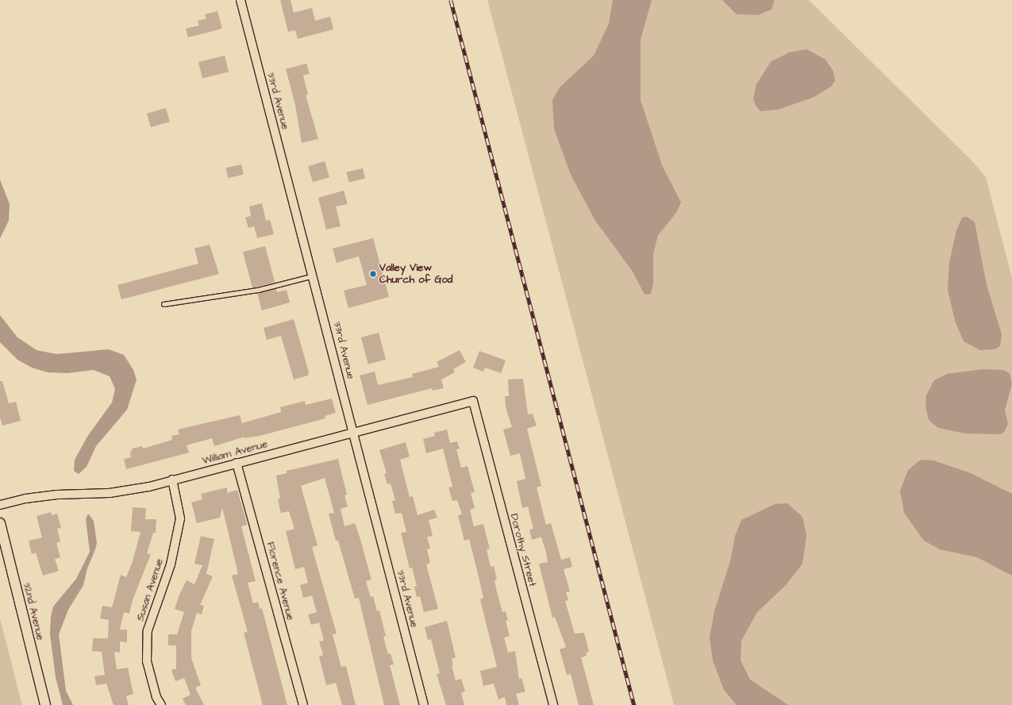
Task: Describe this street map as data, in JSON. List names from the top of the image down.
{
  "streets": {
    "street": [
      "33rd Avenue",
      "William Avenue",
      "Dorothy Street",
      "Florence Avenue",
      "Susan Avenue",
      "32nd Avenue"
    ]
  },
  "crossings": [
    ["33rd Avenue", "William Avenue"],
    ["William Avenue", "Dorothy Street"],
    ["William Avenue", "Florence Avenue"],
    ["William Avenue", "Susan Avenue"]
  ],
  "places": ["Valley View Church of God"]
}
